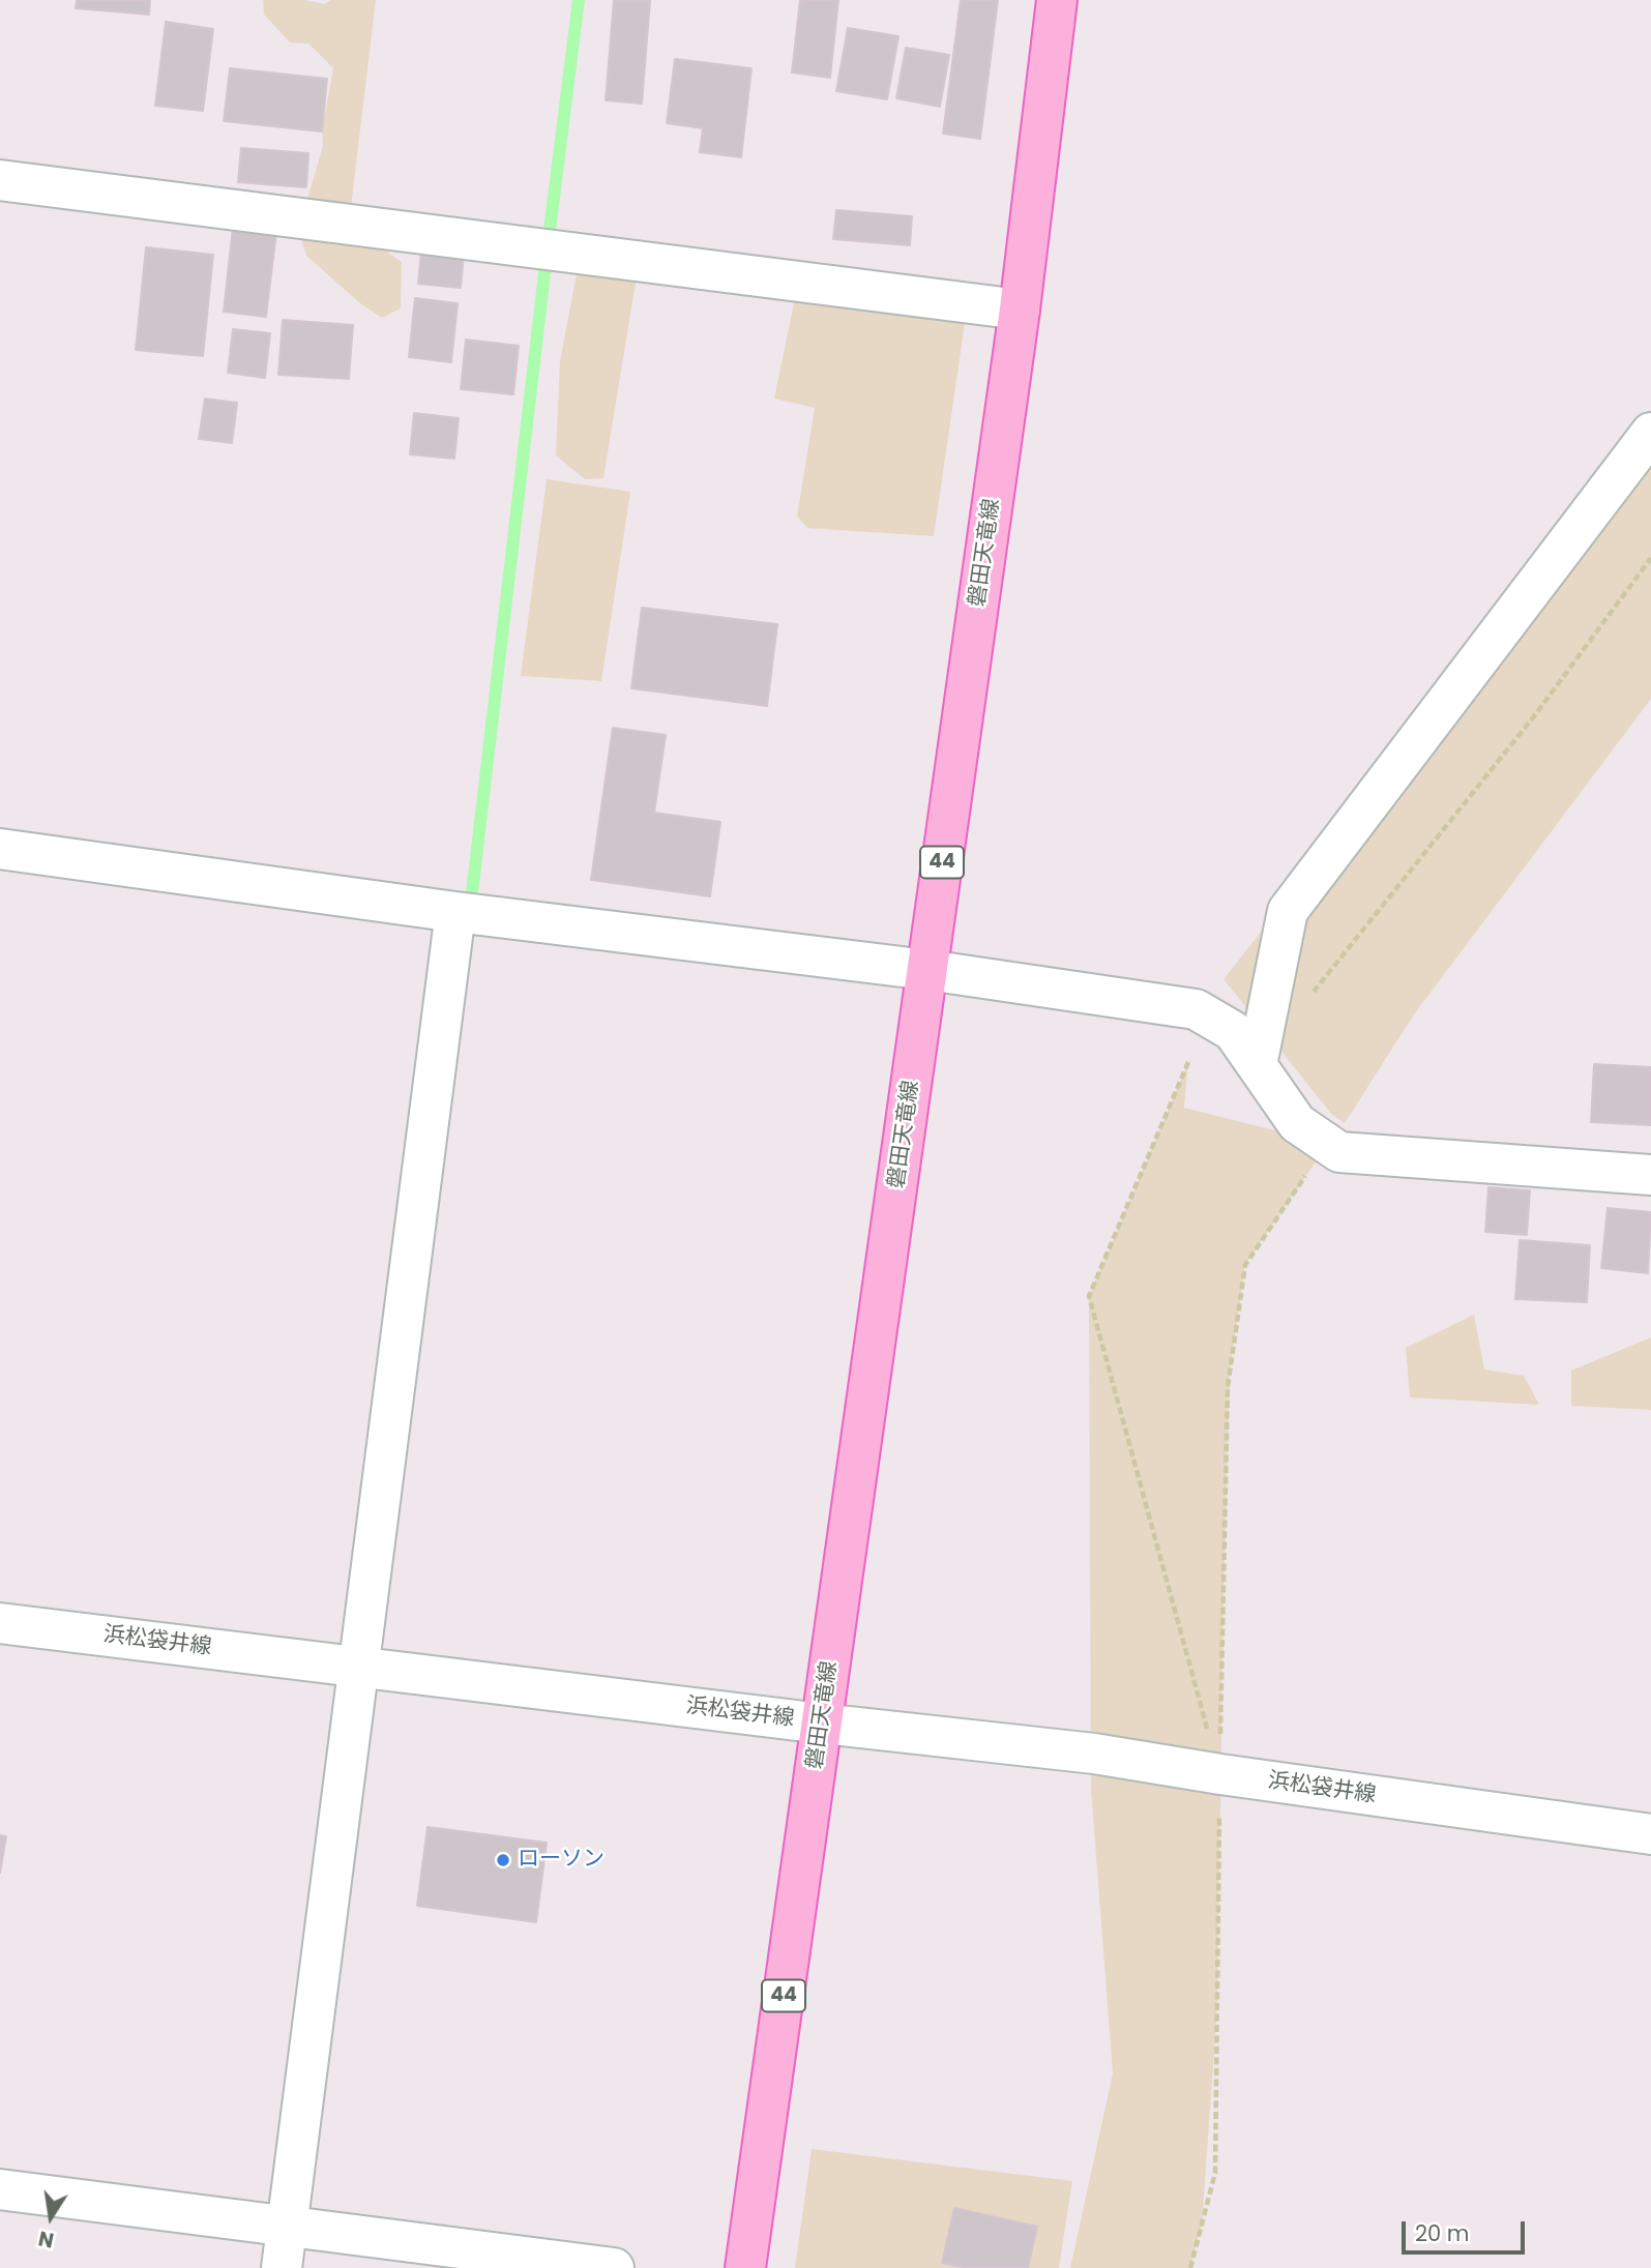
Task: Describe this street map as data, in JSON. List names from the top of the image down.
{
  "streets": {
    "main road": ["磐田天竜線", "44"],
    "street": ["浜松袋井線"]
  },
  "crossings": [
    ["磐田天竜線", "浜松袋井線"]
  ],
  "places": ["ローソン"],
  "scale_bar": "20 m",
  "north": "bottom"
}
